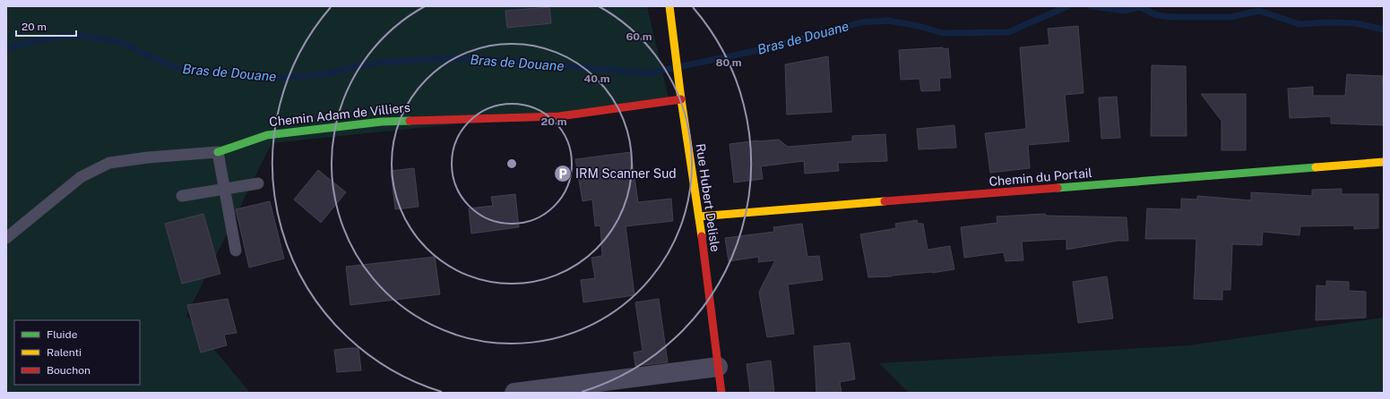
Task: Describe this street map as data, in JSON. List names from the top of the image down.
{
  "streets": {
    "street": ["Chemin Adam de Villiers", "Chemin du Portail", "Rue Hubert Delisle"]
  },
  "crossings": [
    ["Chemin Adam de Villiers", "Rue Hubert Delisle"],
    ["Chemin du Portail", "Rue Hubert Delisle"]
  ],
  "water": ["Bras de Douane"],
  "places": {
    "parking": ["IRM Scanner Sud"]
  },
  "legend": ["Fluide", "Ralenti", "Bouchon"],
  "scale_bar": "20 m",
  "rings": [
    "60 m",
    "80 m",
    "40 m",
    "20 m"
  ]
}
